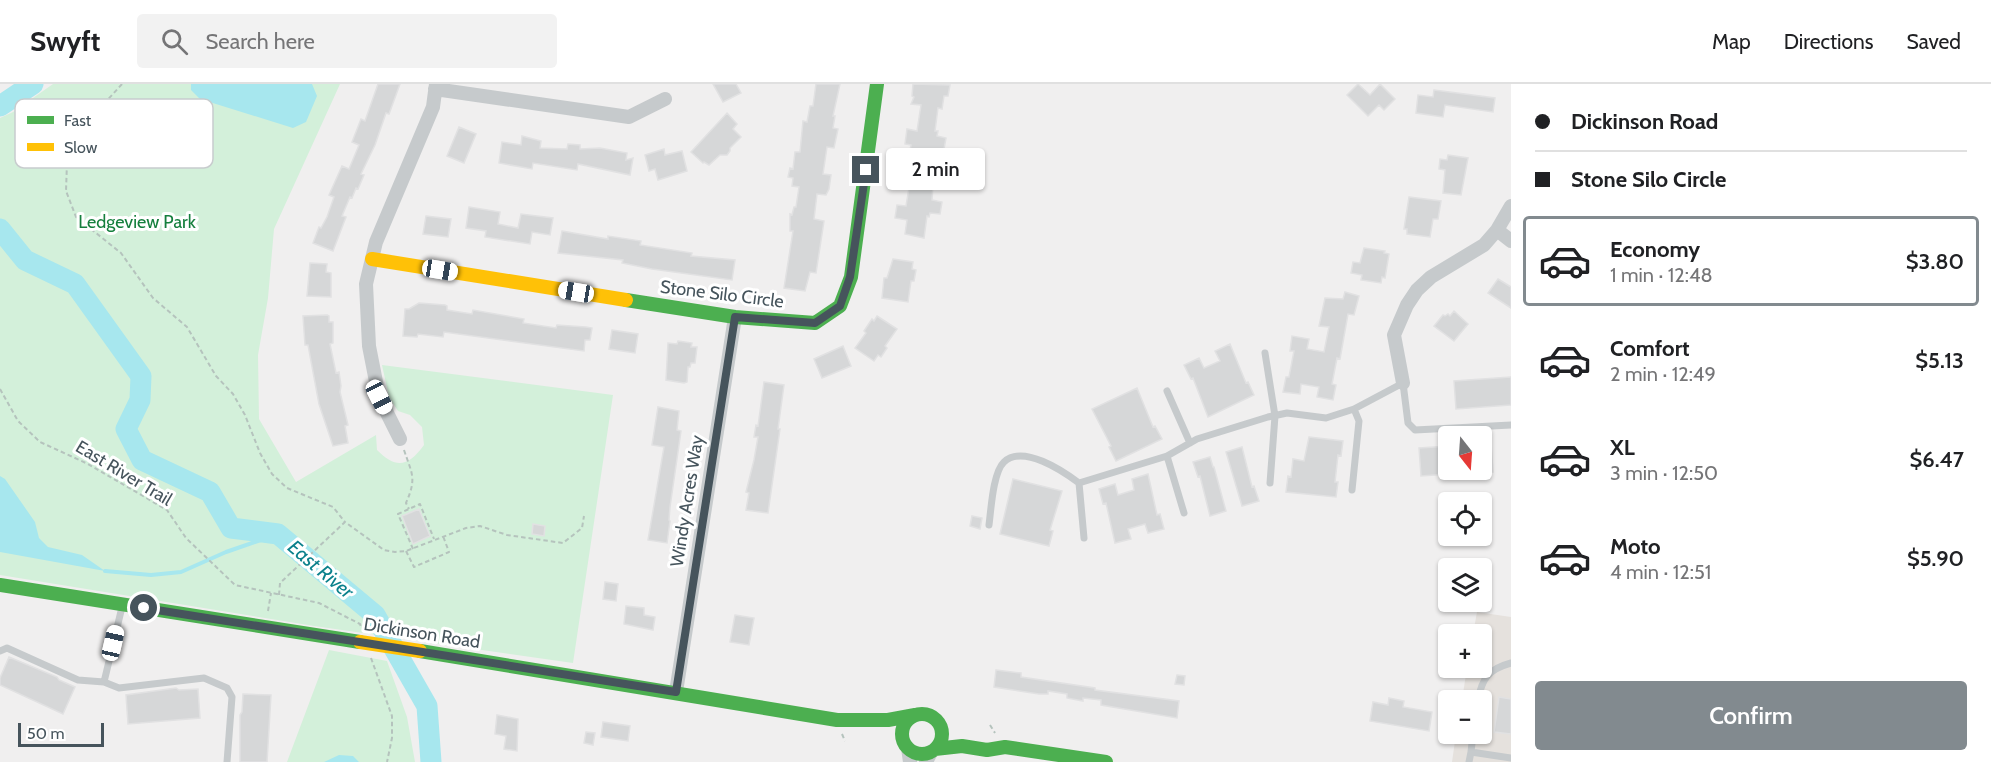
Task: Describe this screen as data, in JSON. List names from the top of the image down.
{
  "streets": {
    "street": ["Stone Silo Circle", "Windy Acres Way", "Dickinson Road"],
    "path": ["East River Trail"]
  },
  "crossings": [
    ["Stone Silo Circle", "Windy Acres Way"],
    ["Windy Acres Way", "Dickinson Road"]
  ],
  "water": ["East River"],
  "parks": ["Ledgeview Park"],
  "legend": ["Fast", "Slow"],
  "scale_bar": "50 m",
  "north": "bottom",
  "page": {
    "header": "Swyft",
    "search": "Search here",
    "nav": ["Map", "Directions", "Saved"],
    "banner": ["Dickinson Road", "Stone Silo Circle"],
    "bubble": "2 min",
    "list": [
      {
        "name": "Economy",
        "note": "1 min · 12:48",
        "value": "$3.80"
      },
      {
        "name": "Comfort",
        "note": "2 min · 12:49",
        "value": "$5.13"
      },
      {
        "name": "XL",
        "note": "3 min · 12:50",
        "value": "$6.47"
      },
      {
        "name": "Moto",
        "note": "4 min · 12:51",
        "value": "$5.90"
      }
    ],
    "map_buttons": ["+", "−"],
    "buttons": "Confirm",
    "scale": "50 m"
  }
}
